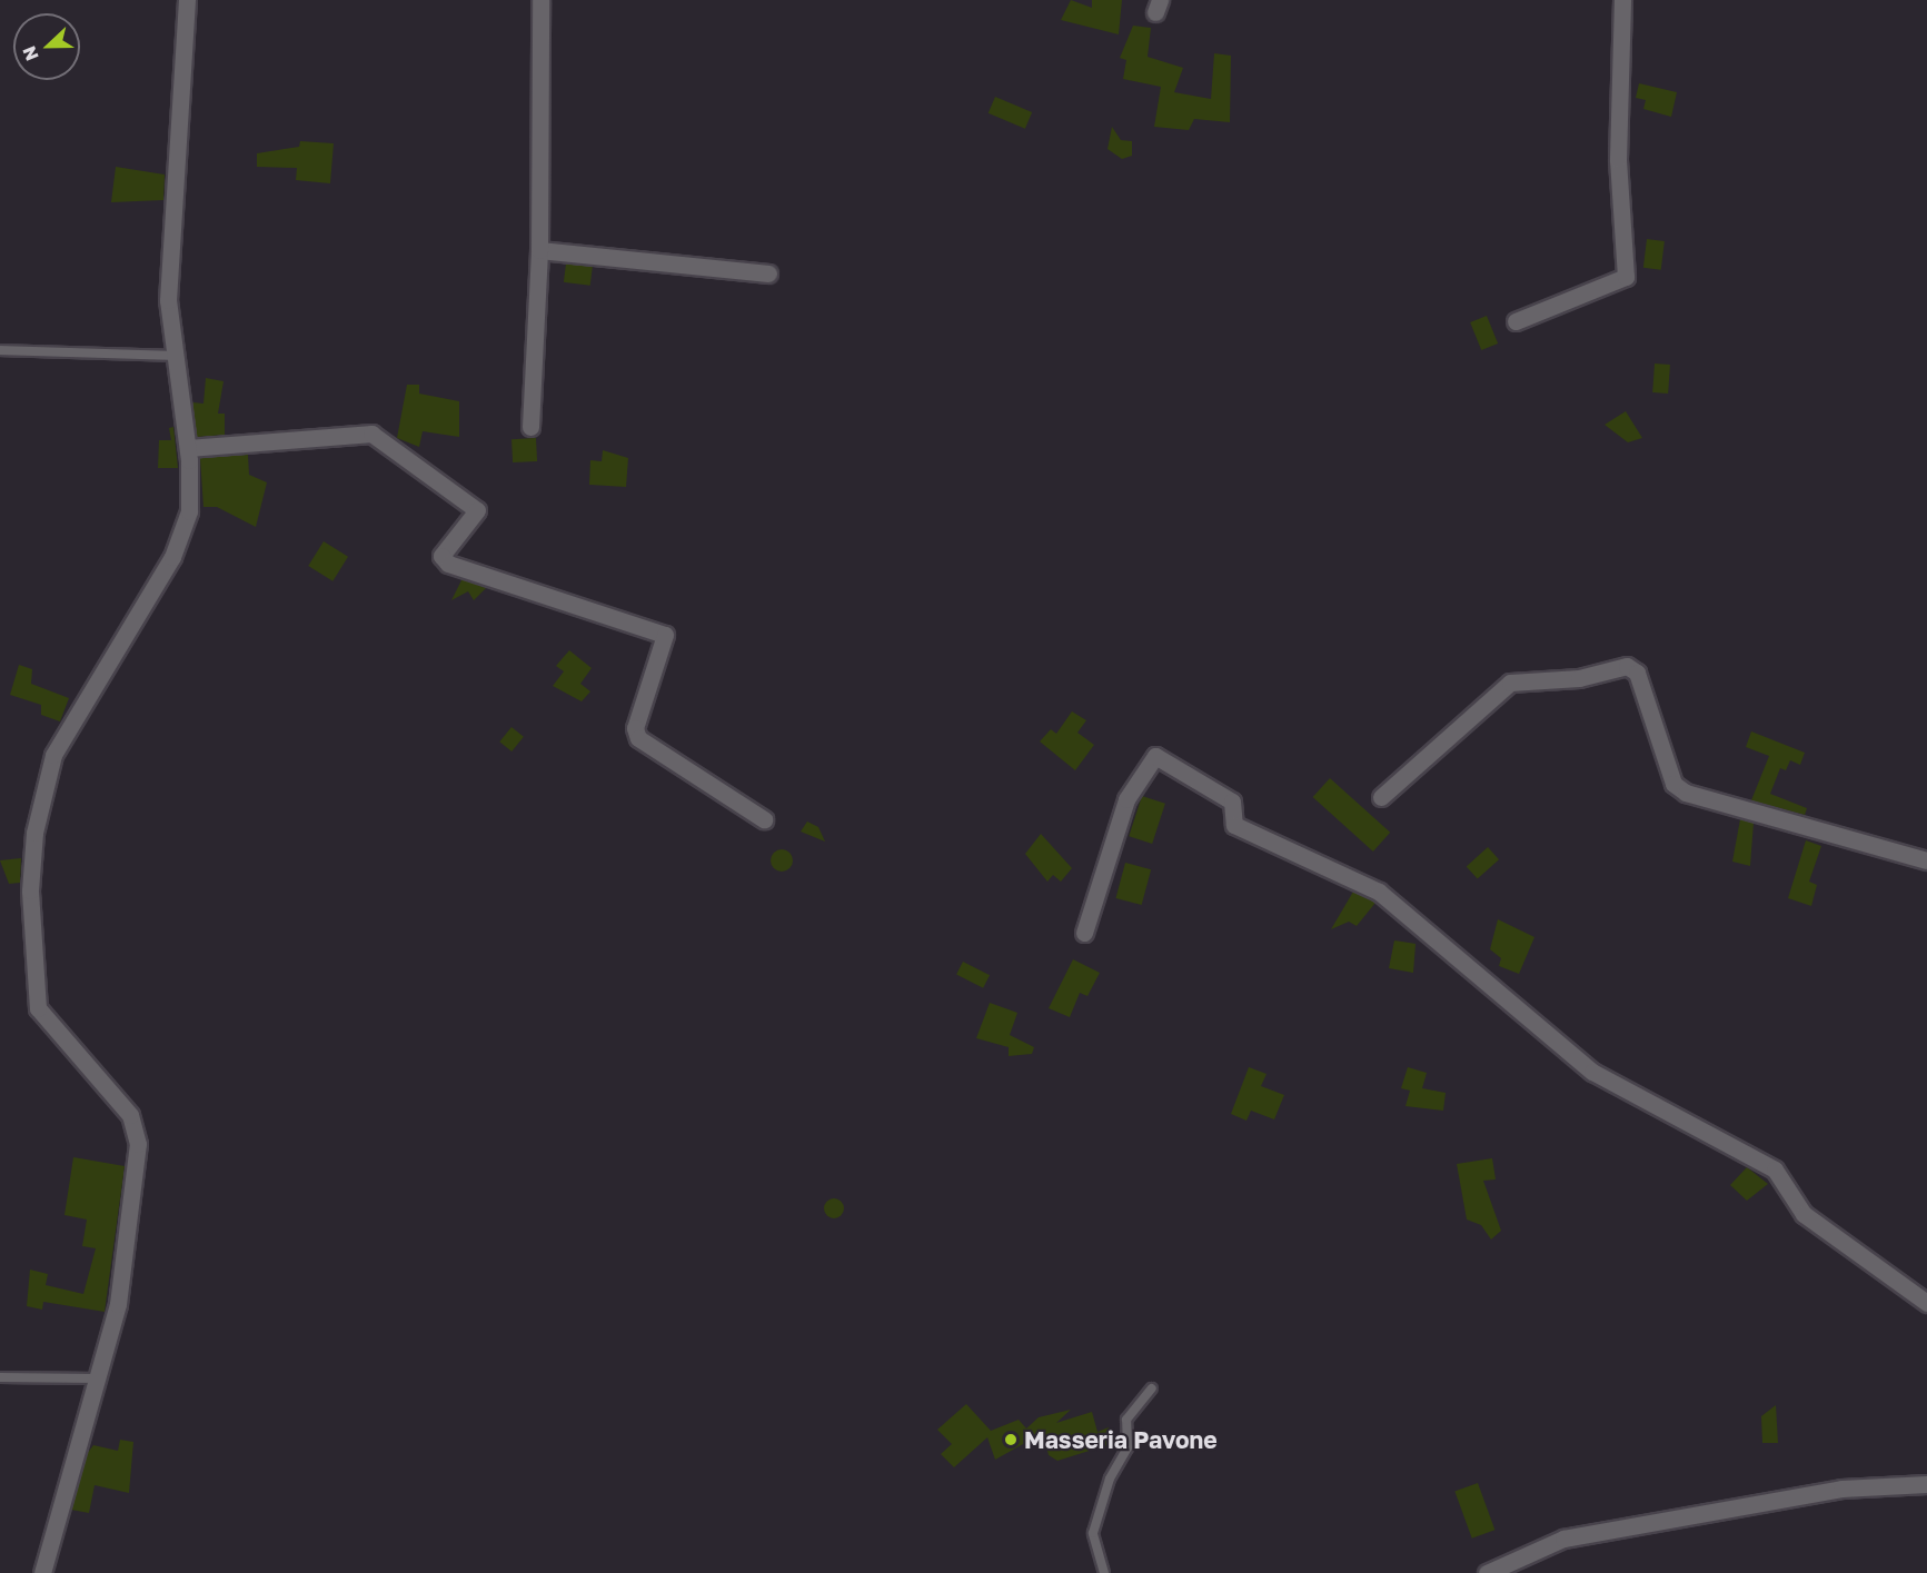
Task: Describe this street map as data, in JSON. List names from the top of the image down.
{
  "places": ["Masseria Pavone"],
  "north": "left"
}
